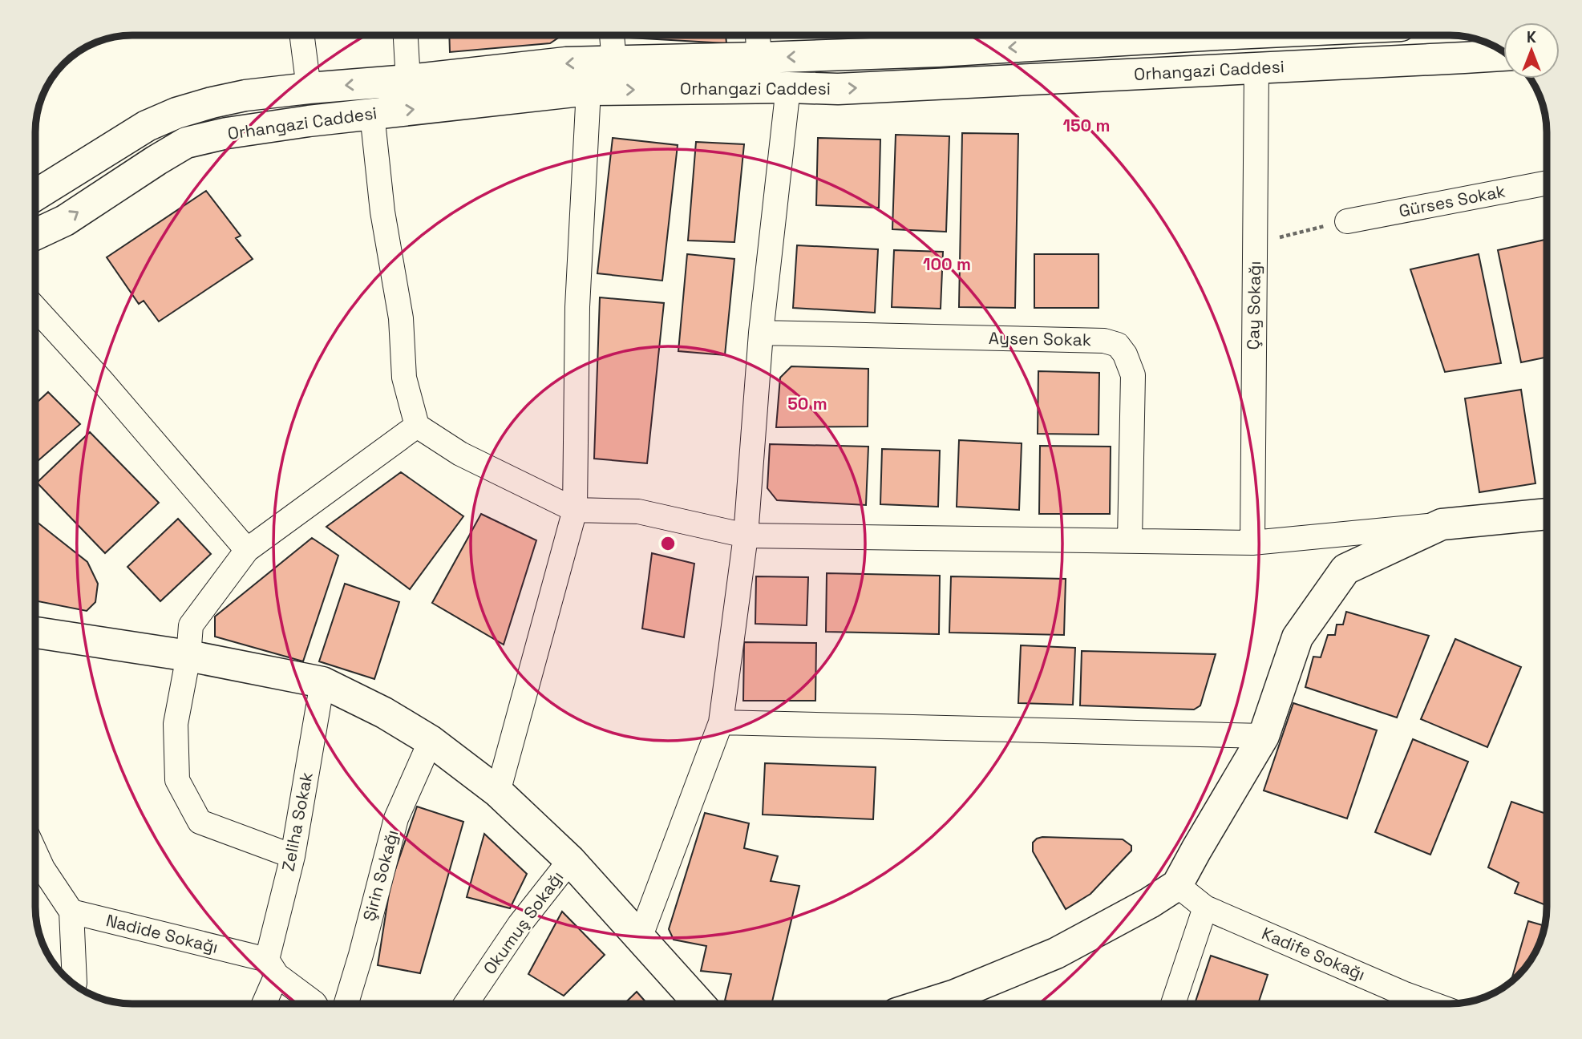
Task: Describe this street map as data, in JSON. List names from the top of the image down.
{
  "streets": {
    "main road": ["Orhangazi Caddesi"],
    "street": [
      "Gürses Sokak",
      "Çay Sokağı",
      "Aysen Sokak",
      "Zeliha Sokak",
      "Şirin Sokağı",
      "Okumuş Sokağı",
      "Nadide Sokağı",
      "Kadife Sokağı"
    ]
  },
  "crossings": [
    ["Orhangazi Caddesi", "Çay Sokağı"],
    ["Zeliha Sokak", "Nadide Sokağı"]
  ],
  "north": "top",
  "rings": ["150 m", "100 m", "50 m"]
}
